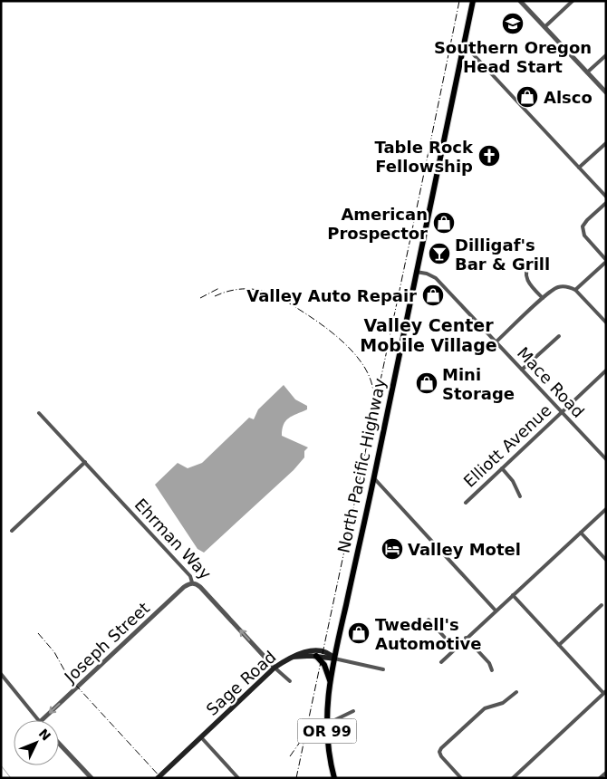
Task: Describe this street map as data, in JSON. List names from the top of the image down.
{
  "streets": {
    "main road": ["North Pacific Highway", "Sage Road", "OR 99"],
    "street": [
      "Mace Road",
      "Elliott Avenue",
      "Ehrman Way",
      "Joseph Street"
    ]
  },
  "crossings": [
    ["Mace Road", "Elliott Avenue"],
    ["Mace Road", "North Pacific Highway"],
    ["North Pacific Highway", "Sage Road"],
    ["Ehrman Way", "Joseph Street"],
    ["Ehrman Way", "Sage Road"]
  ],
  "one_way": ["Joseph Street"],
  "districts": ["Valley Center Mobile Village"],
  "places": {
    "school or university": ["Southern Oregon Head Start"],
    "shop": [
      "Alsco",
      "American Prospector",
      "Valley Auto Repair",
      "Mini Storage",
      "Twedell's Automotive"
    ],
    "church": ["Table Rock Fellowship"],
    "bar": ["Dilligaf's Bar & Grill"],
    "hotel": ["Valley Motel"]
  },
  "north": "top right"
}
